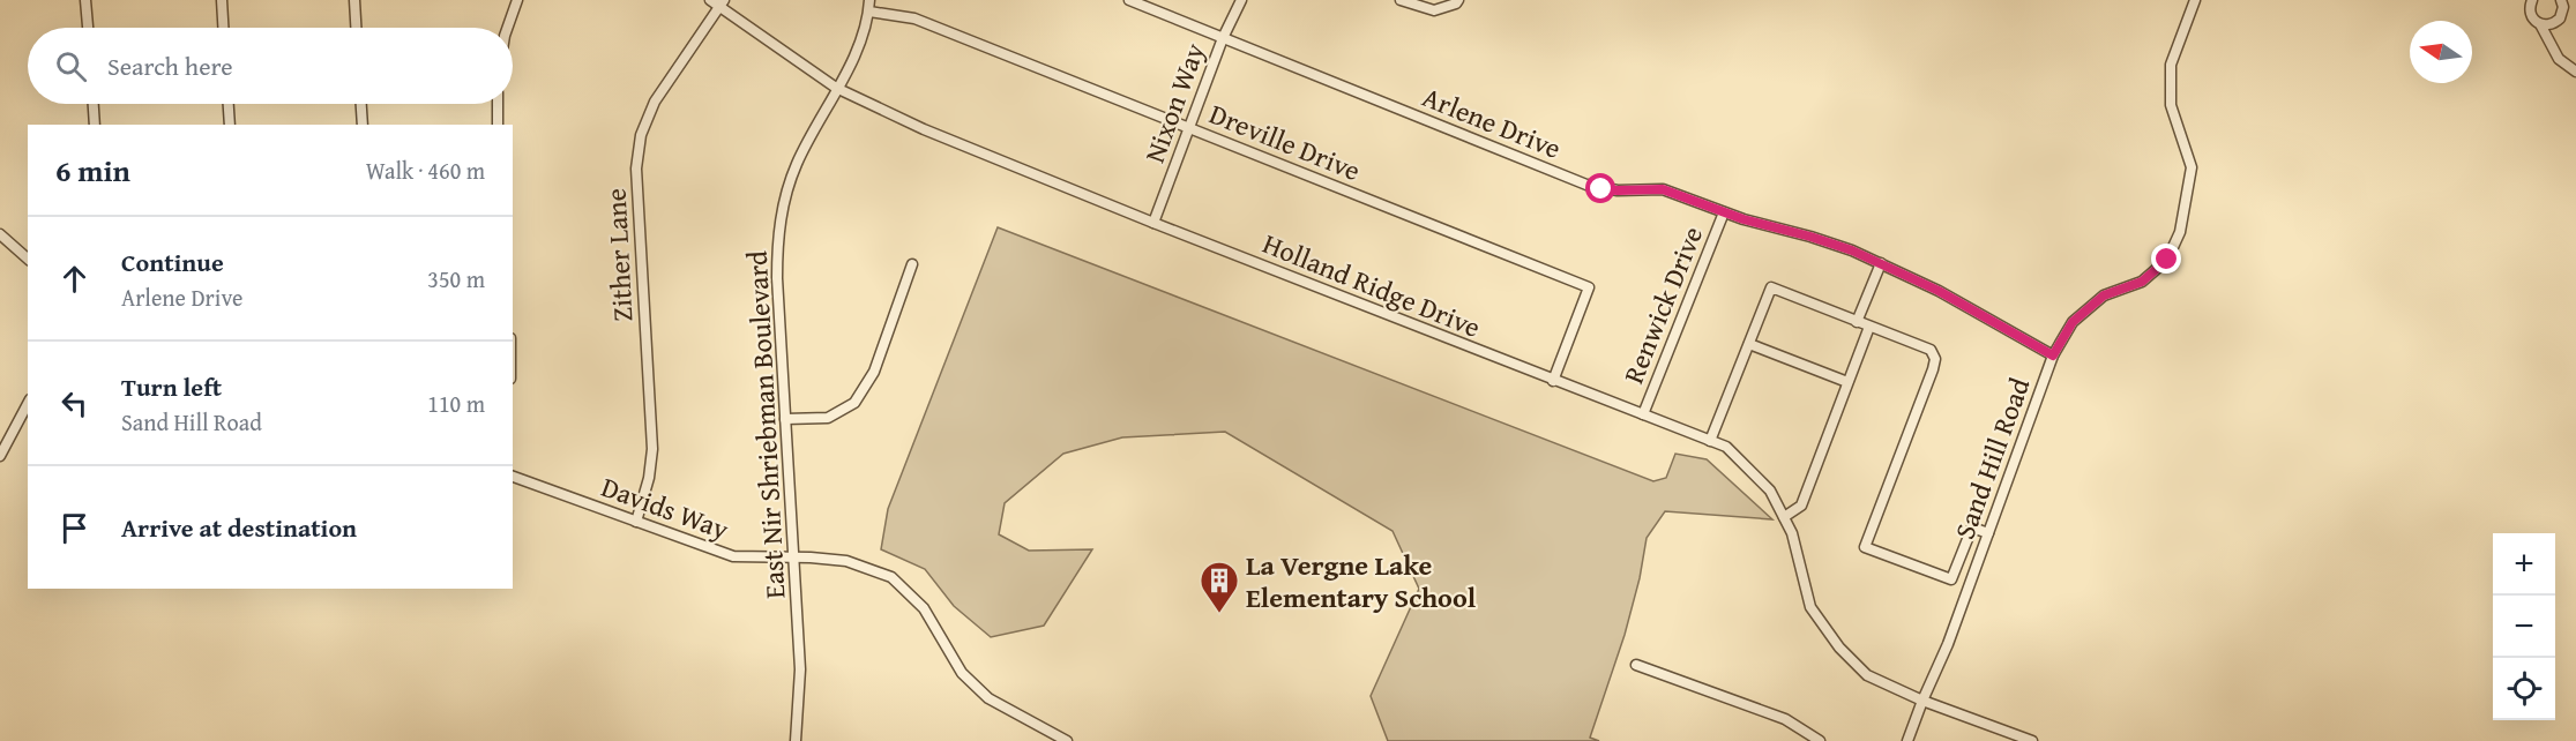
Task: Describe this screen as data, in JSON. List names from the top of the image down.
{
  "streets": {
    "street": [
      "Nixon Way",
      "Arlene Drive",
      "Dreville Drive",
      "Zither Lane",
      "Holland Ridge Drive",
      "Renwick Drive",
      "East Nir Shriebman Boulevard",
      "Sand Hill Road",
      "Davids Way"
    ]
  },
  "crossings": [
    ["Nixon Way", "Arlene Drive"],
    ["Nixon Way", "Dreville Drive"],
    ["Nixon Way", "Holland Ridge Drive"],
    ["Arlene Drive", "Renwick Drive"],
    ["Arlene Drive", "Sand Hill Road"],
    ["Dreville Drive", "Holland Ridge Drive"],
    ["Dreville Drive", "East Nir Shriebman Boulevard"],
    ["Zither Lane", "Holland Ridge Drive"],
    ["Zither Lane", "Davids Way"],
    ["Holland Ridge Drive", "Renwick Drive"],
    ["Holland Ridge Drive", "East Nir Shriebman Boulevard"],
    ["Holland Ridge Drive", "Sand Hill Road"],
    ["East Nir Shriebman Boulevard", "Davids Way"]
  ],
  "places": {
    "building": ["La Vergne Lake Elementary School"]
  },
  "north": "left",
  "page": {
    "search": "Search here",
    "heading": ["6 min", "Walk · 460 m"],
    "list": [
      ["Continue", "Arlene Drive", "350 m"],
      ["Turn left", "Sand Hill Road", "110 m"],
      "Arrive at destination"
    ],
    "map_buttons": ["+", "−"]
  }
}
